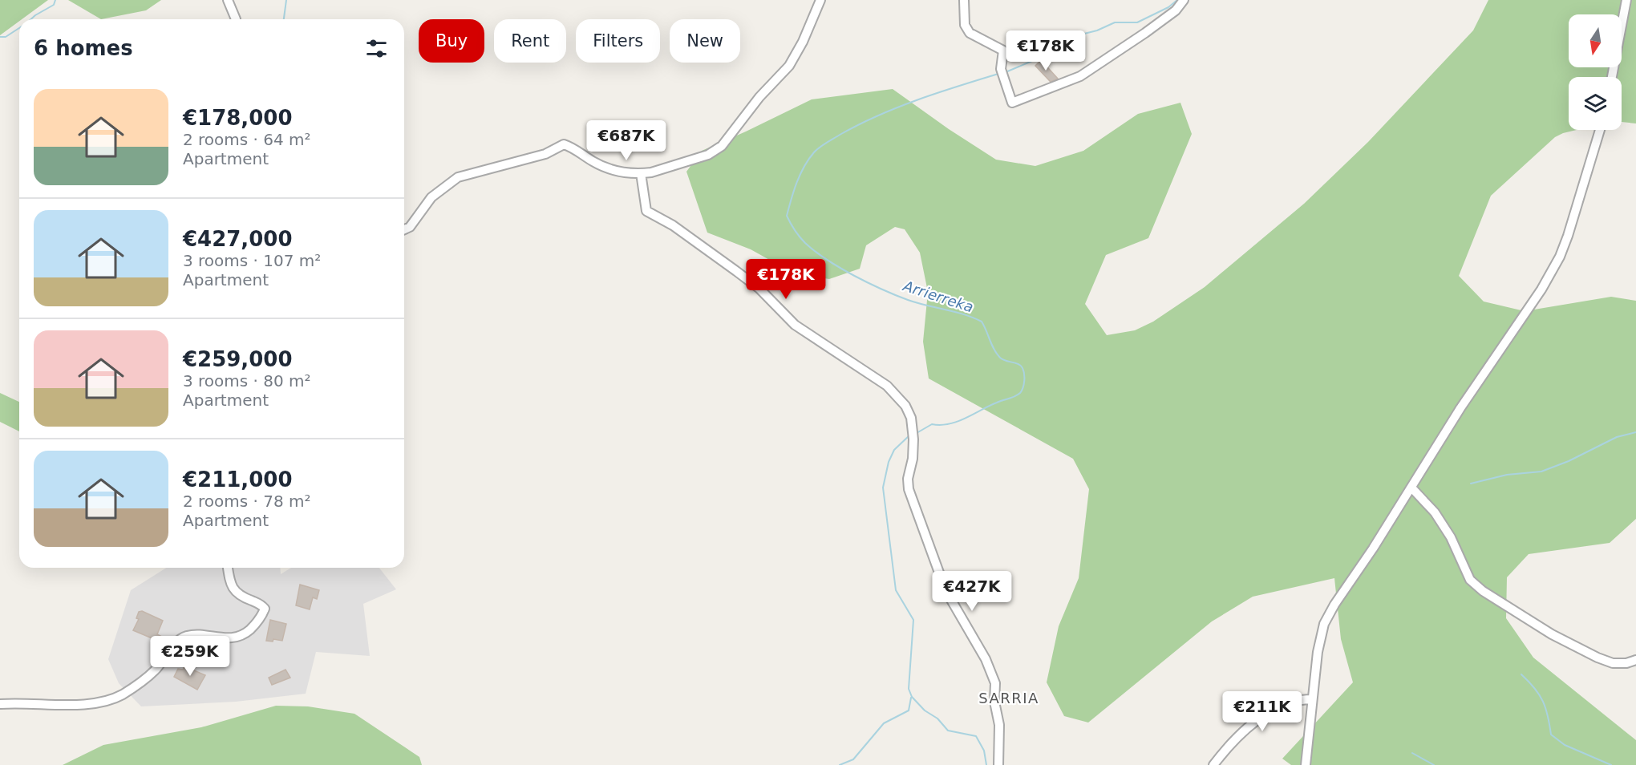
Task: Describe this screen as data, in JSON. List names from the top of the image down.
{
  "districts": ["SARRIA"],
  "water": ["Arrierreka"],
  "north": "bottom",
  "page": {
    "chip": [
      "Buy",
      "Rent",
      "Filters",
      "New"
    ],
    "heading": "6 homes",
    "price": [
      "€178K",
      "€687K",
      "€178K",
      "€427K",
      "€259K",
      "€211K"
    ],
    "list": [
      {
        "name": "€178,000",
        "note": "2 rooms · 64 m² · Apartment"
      },
      {
        "name": "€427,000",
        "note": "3 rooms · 107 m² · Apartment"
      },
      {
        "name": "€259,000",
        "note": "3 rooms · 80 m² · Apartment"
      },
      {
        "name": "€211,000",
        "note": "2 rooms · 78 m² · Apartment"
      }
    ]
  }
}
